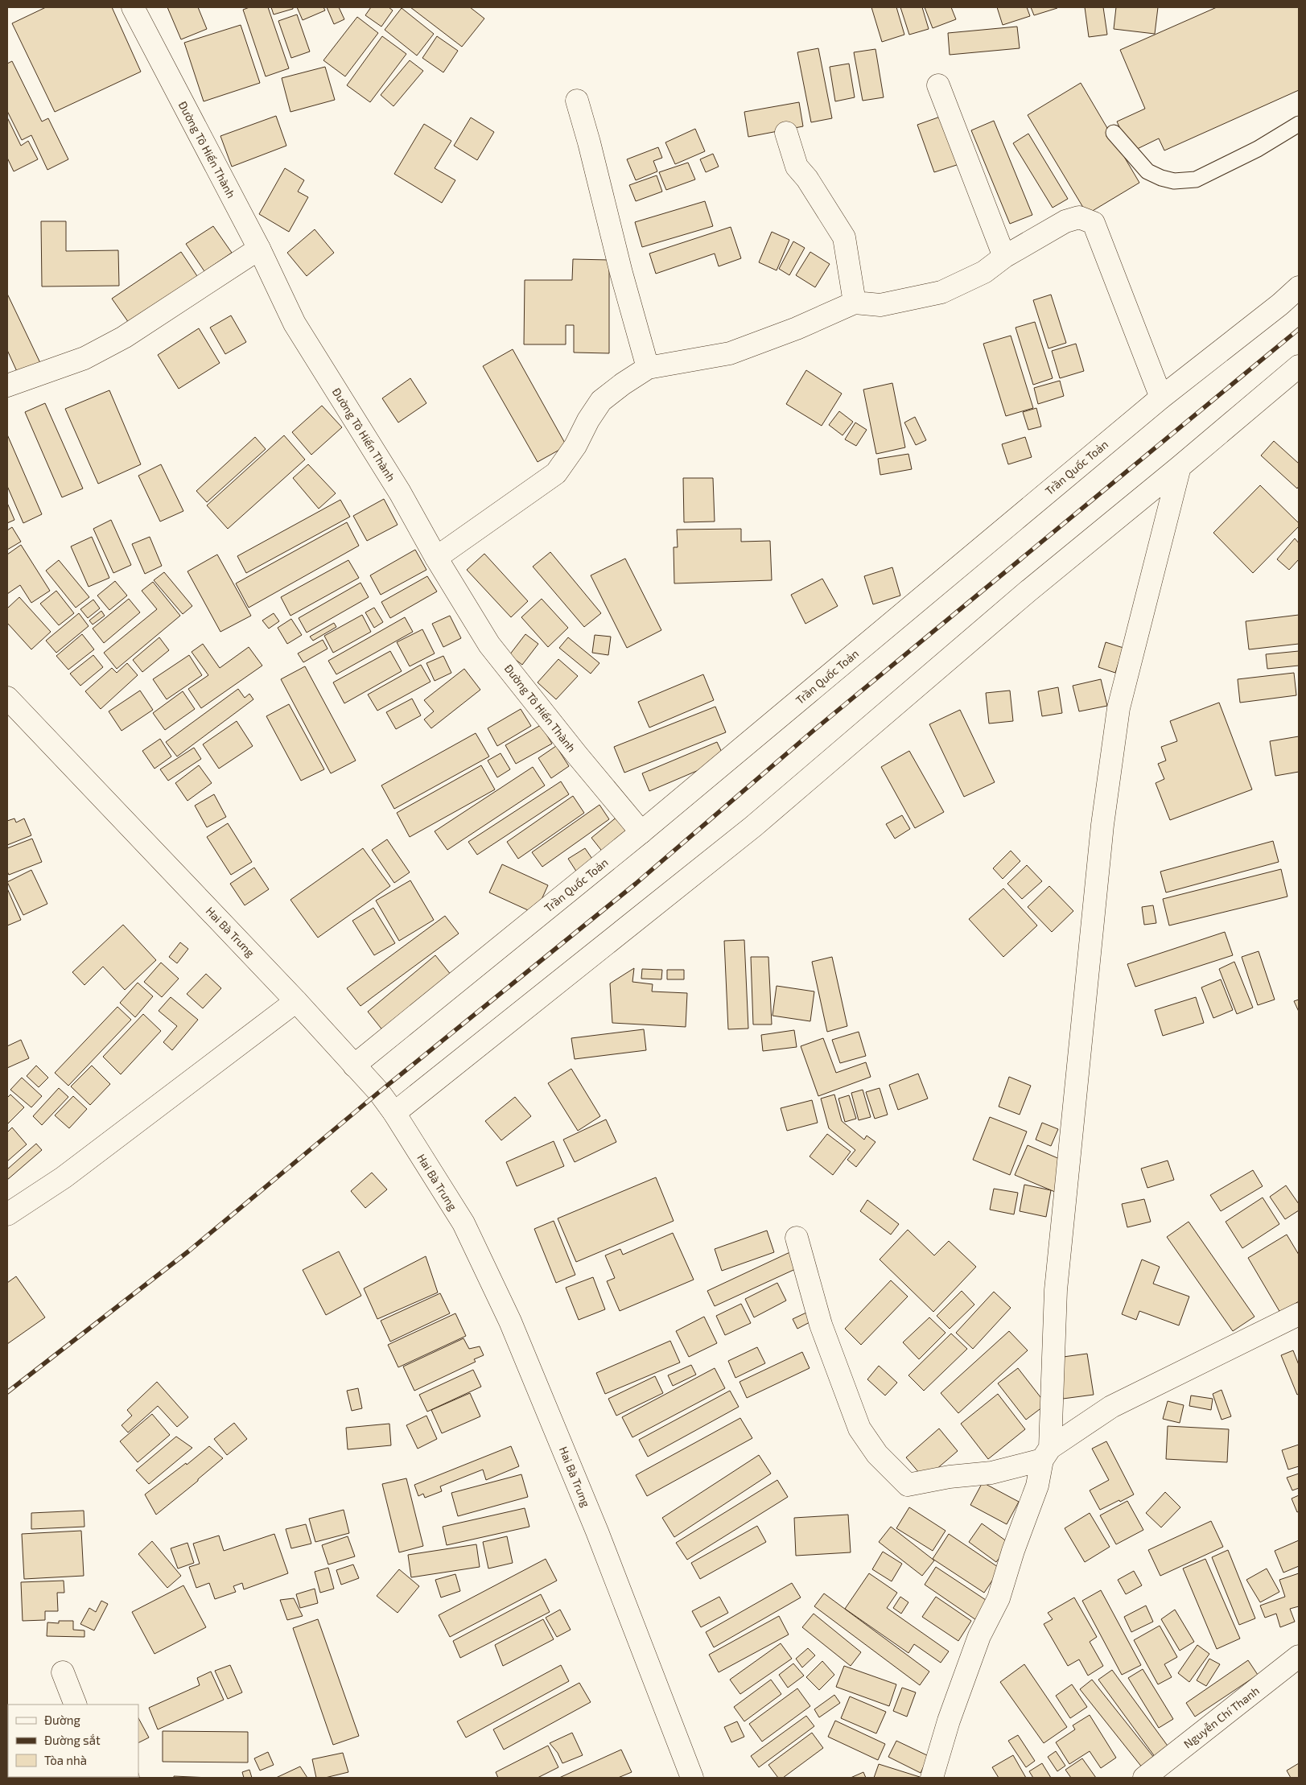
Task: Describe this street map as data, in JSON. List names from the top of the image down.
{
  "streets": {
    "street": [
      "Đường Tô Hiến Thành",
      "Trần Quốc Toản",
      "Hai Bà Trưng",
      "Nguyễn Chí Thanh"
    ]
  },
  "crossings": [
    ["Đường Tô Hiến Thành", "Trần Quốc Toản"],
    ["Trần Quốc Toản", "Hai Bà Trưng"]
  ],
  "legend": ["Đường", "Đường sắt", "Tòa nhà"]
}
